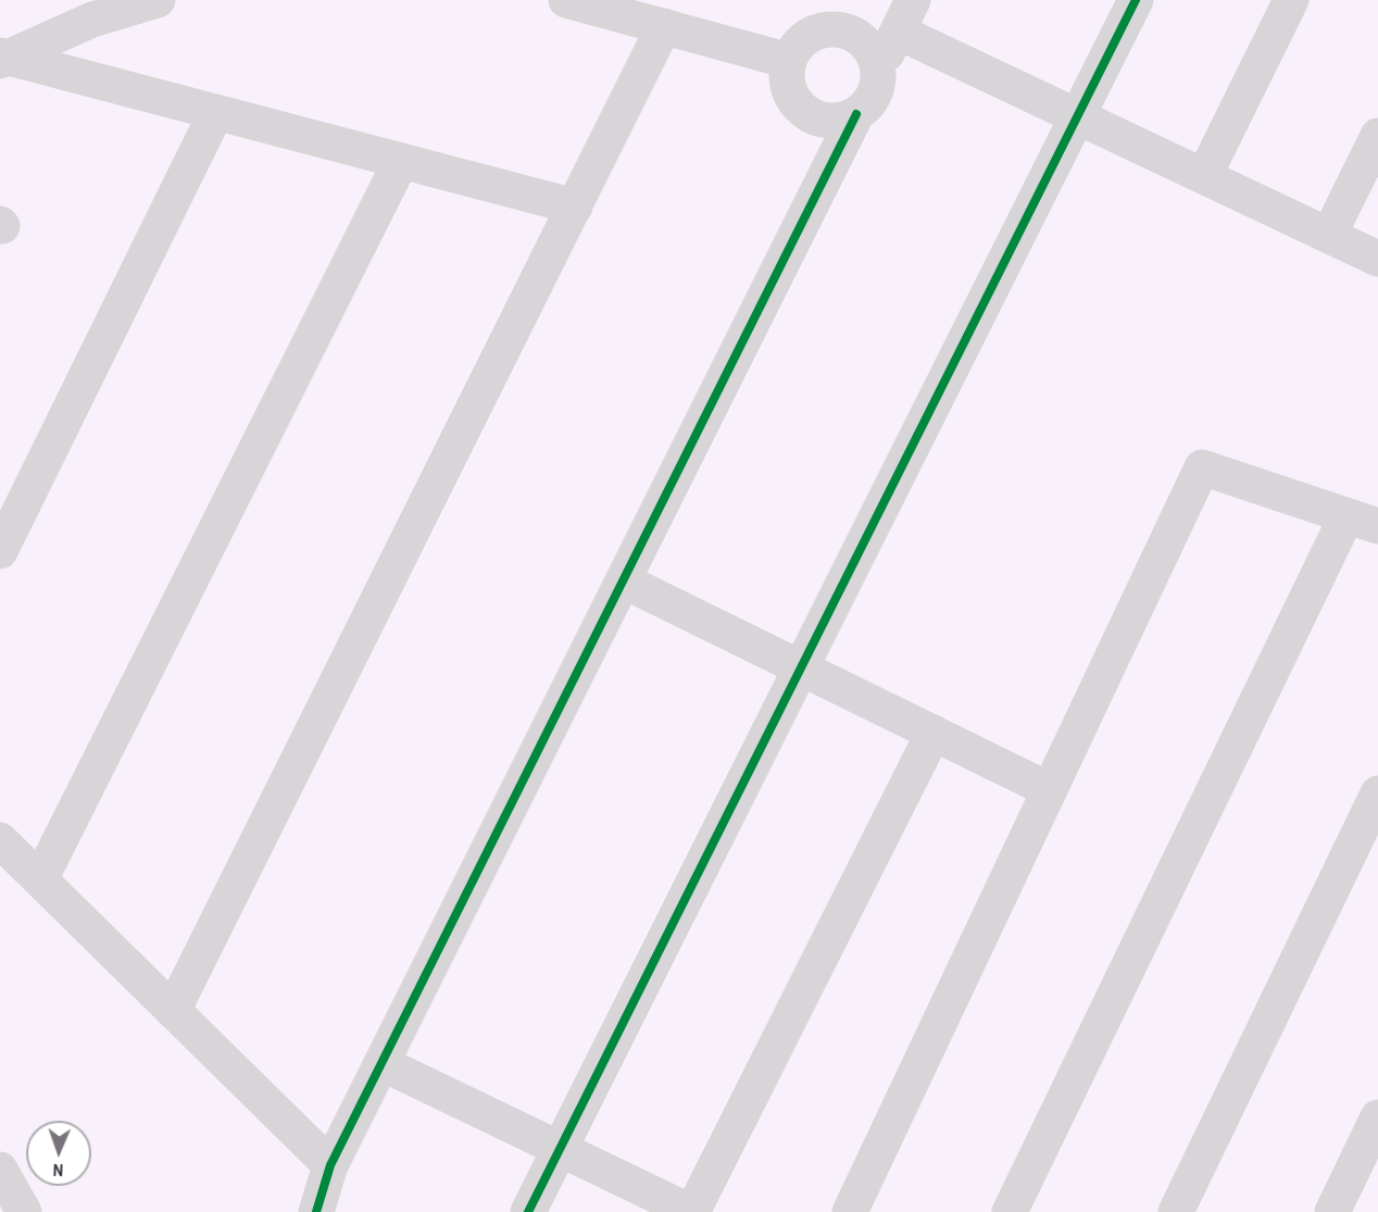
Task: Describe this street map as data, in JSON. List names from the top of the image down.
{
  "north": "bottom"
}
